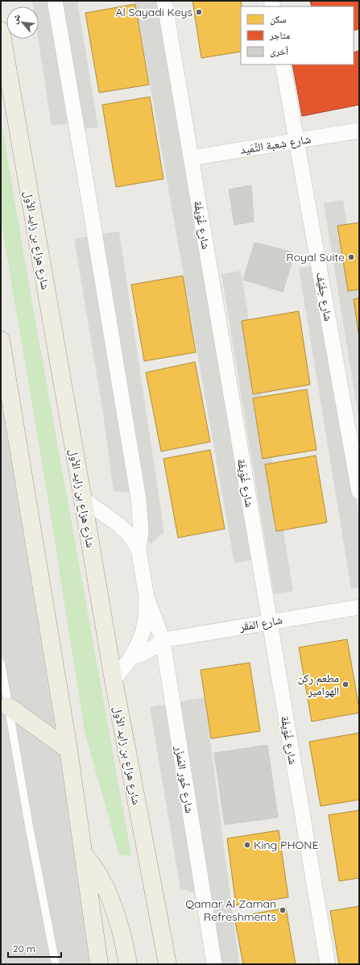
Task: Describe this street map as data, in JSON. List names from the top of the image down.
{
  "streets": {
    "main road": ["شارع هزاع بن زايد الأول"],
    "street": [
      "شارع شِعبة الثِّمَيد",
      "شارع غُوَيفَة",
      "شارع حِفَيّف",
      "شارع المَقَر",
      "شارع خُور المَمزَر"
    ]
  },
  "crossings": [
    ["شارع شِعبة الثِّمَيد", "شارع غُوَيفَة"],
    ["شارع شِعبة الثِّمَيد", "شارع حِفَيّف"],
    ["شارع غُوَيفَة", "شارع المَقَر"],
    ["شارع المَقَر", "شارع خُور المَمزَر"]
  ],
  "places": [
    "Al Sayadi Keys",
    "Royal Suite",
    "مطعم ركن الهوامير",
    "King PHONE",
    "Qamar Al Zaman Refreshments"
  ],
  "legend": ["سكن", "متاجر", "أخرى"],
  "scale_bar": "20 m",
  "north": "top left"
}
